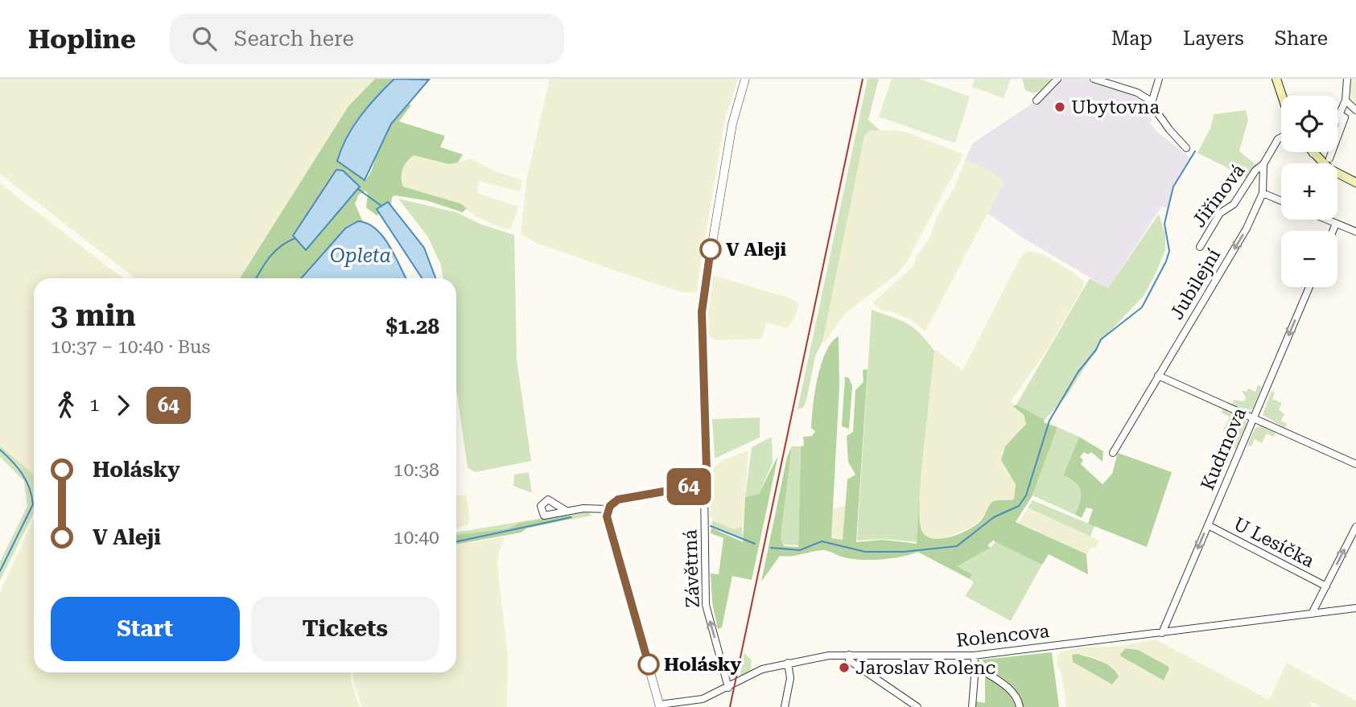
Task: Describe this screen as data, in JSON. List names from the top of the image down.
{
  "streets": {
    "street": [
      "Jiřinová",
      "Jubilejní",
      "Kudrnova",
      "U Lesíčka",
      "Závětrná",
      "Rolencova"
    ]
  },
  "crossings": [
    ["Jiřinová", "Jubilejní"],
    ["Kudrnova", "U Lesíčka"],
    ["Kudrnova", "Rolencova"],
    ["Závětrná", "Rolencova"]
  ],
  "one_way": ["Jubilejní", "Kudrnova", "Závětrná"],
  "water": ["Opleta"],
  "places": [
    "Ubytovna",
    "V Aleji",
    "Holásky",
    "Jaroslav Rolenc"
  ],
  "lines": ["bus line 64"],
  "page": {
    "header": "Hopline",
    "search": "Search here",
    "nav": ["Map", "Layers", "Share"],
    "on_map": "64",
    "map_buttons": ["+", "−"],
    "heading": ["3 min", "10:37 – 10:40 · Bus", "$1.28"],
    "legs": ["1", "64"],
    "list": [
      {
        "name": "Holásky",
        "value": "10:38"
      },
      {
        "name": "V Aleji",
        "value": "10:40"
      }
    ],
    "buttons": ["Start", "Tickets"]
  }
}
